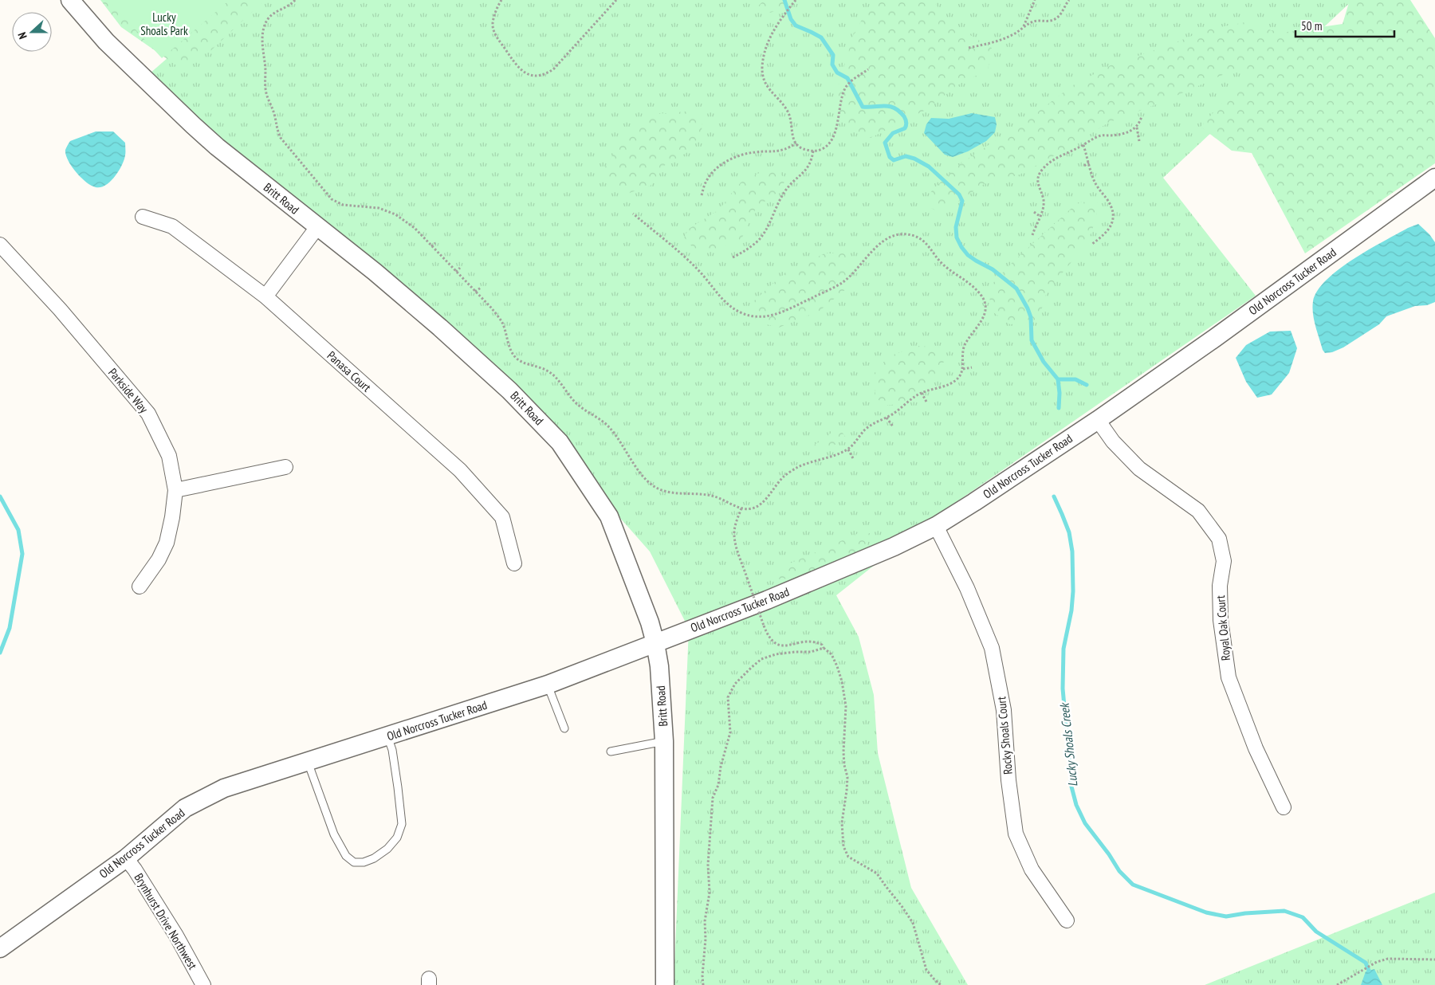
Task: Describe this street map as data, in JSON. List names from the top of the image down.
{
  "streets": {
    "street": [
      "Britt Road",
      "Old Norcross Tucker Road",
      "Panasa Court",
      "Parkside Way",
      "Royal Oak Court",
      "Rocky Shoals Court",
      "Brynhurst Drive Northwest"
    ]
  },
  "crossings": [
    ["Britt Road", "Old Norcross Tucker Road"],
    ["Old Norcross Tucker Road", "Royal Oak Court"],
    ["Old Norcross Tucker Road", "Rocky Shoals Court"],
    ["Old Norcross Tucker Road", "Brynhurst Drive Northwest"]
  ],
  "water": ["Lucky Shoals Creek"],
  "parks": ["Lucky Shoals Park"],
  "scale_bar": "50 m",
  "north": "left"
}
